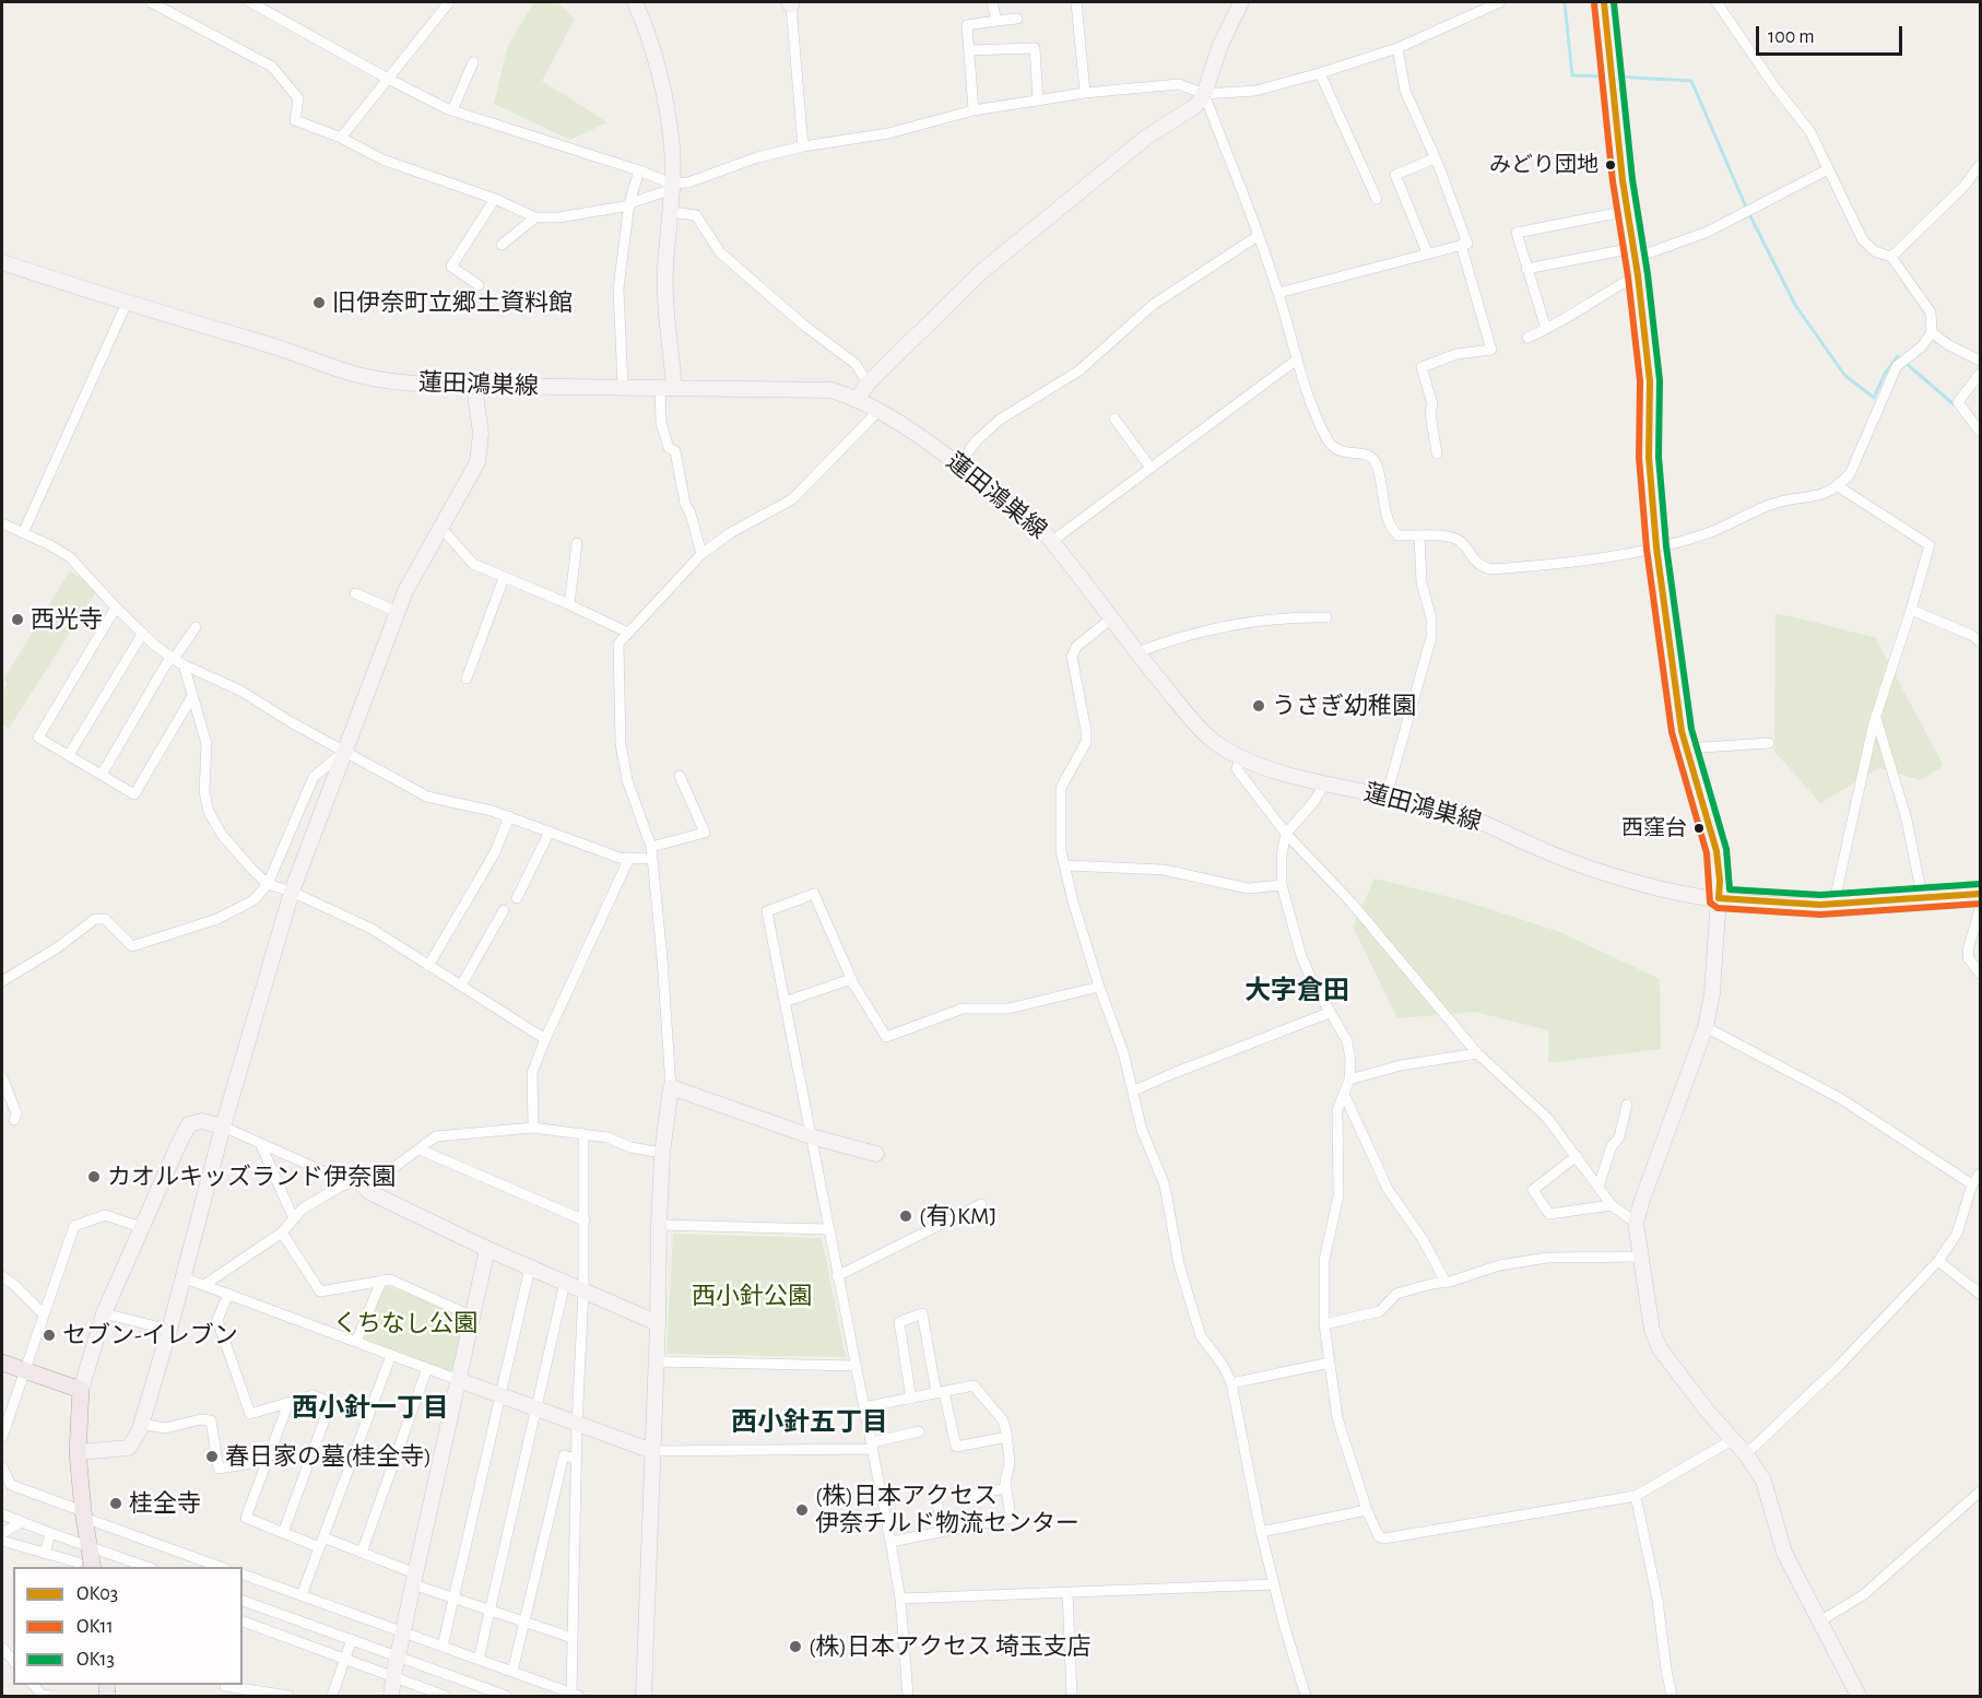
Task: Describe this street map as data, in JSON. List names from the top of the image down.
{
  "streets": {
    "street": ["蓮田鴻巣線"]
  },
  "districts": ["大字倉田", "西小針一丁目", "西小針五丁目"],
  "parks": ["西小針公園", "くちなし公園"],
  "places": [
    "みどり団地",
    "旧伊奈町立郷土資料館",
    "西光寺",
    "うさぎ幼稚園",
    "西窪台",
    "カオルキッズランド伊奈園",
    "(有)KMJ",
    "セブン-イレブン",
    "春日家の墓(桂全寺)",
    "桂全寺",
    "(株)日本アクセス 伊奈チルド物流センター",
    "(株)日本アクセス 埼玉支店"
  ],
  "lines": ["transit line OK03", "transit line OK13", "transit line OK11"],
  "legend": ["OK03", "OK11", "OK13"],
  "scale_bar": "100 m"
}
